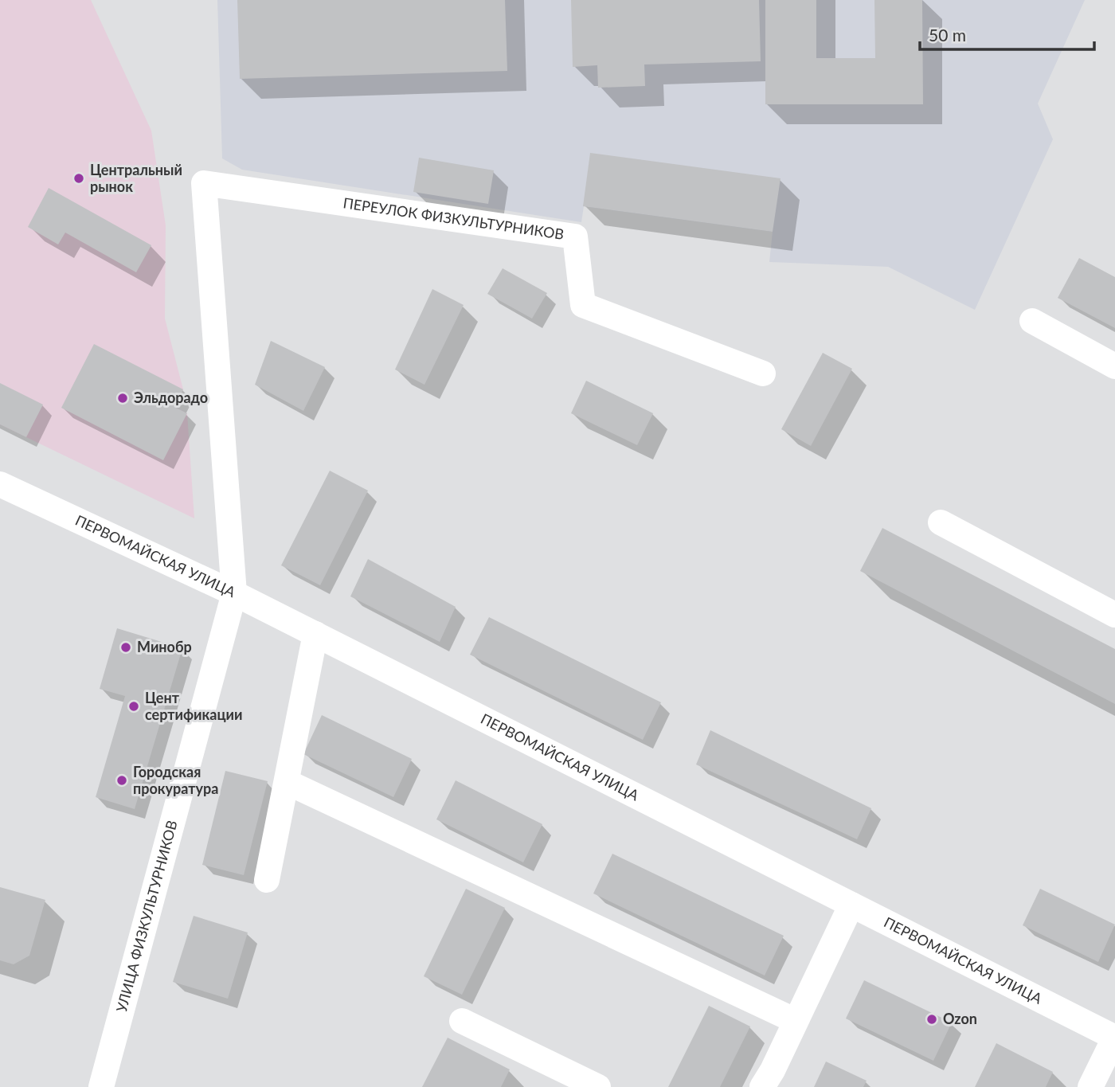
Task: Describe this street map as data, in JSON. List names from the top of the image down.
{
  "streets": {
    "street": ["ПЕРЕУЛОК ФИЗКУЛЬТУРНИКОВ", "ПЕРВОМАЙСКАЯ УЛИЦА", "УЛИЦА ФИЗКУЛЬТУРНИКОВ"]
  },
  "crossings": [
    ["ПЕРЕУЛОК ФИЗКУЛЬТУРНИКОВ", "УЛИЦА ФИЗКУЛЬТУРНИКОВ"],
    ["ПЕРВОМАЙСКАЯ УЛИЦА", "УЛИЦА ФИЗКУЛЬТУРНИКОВ"]
  ],
  "places": [
    "Центральный рынок",
    "Эльдорадо",
    "Минобр",
    "Цент сертификации",
    "Городская прокуратура",
    "Ozon"
  ],
  "scale_bar": "50 m"
}
